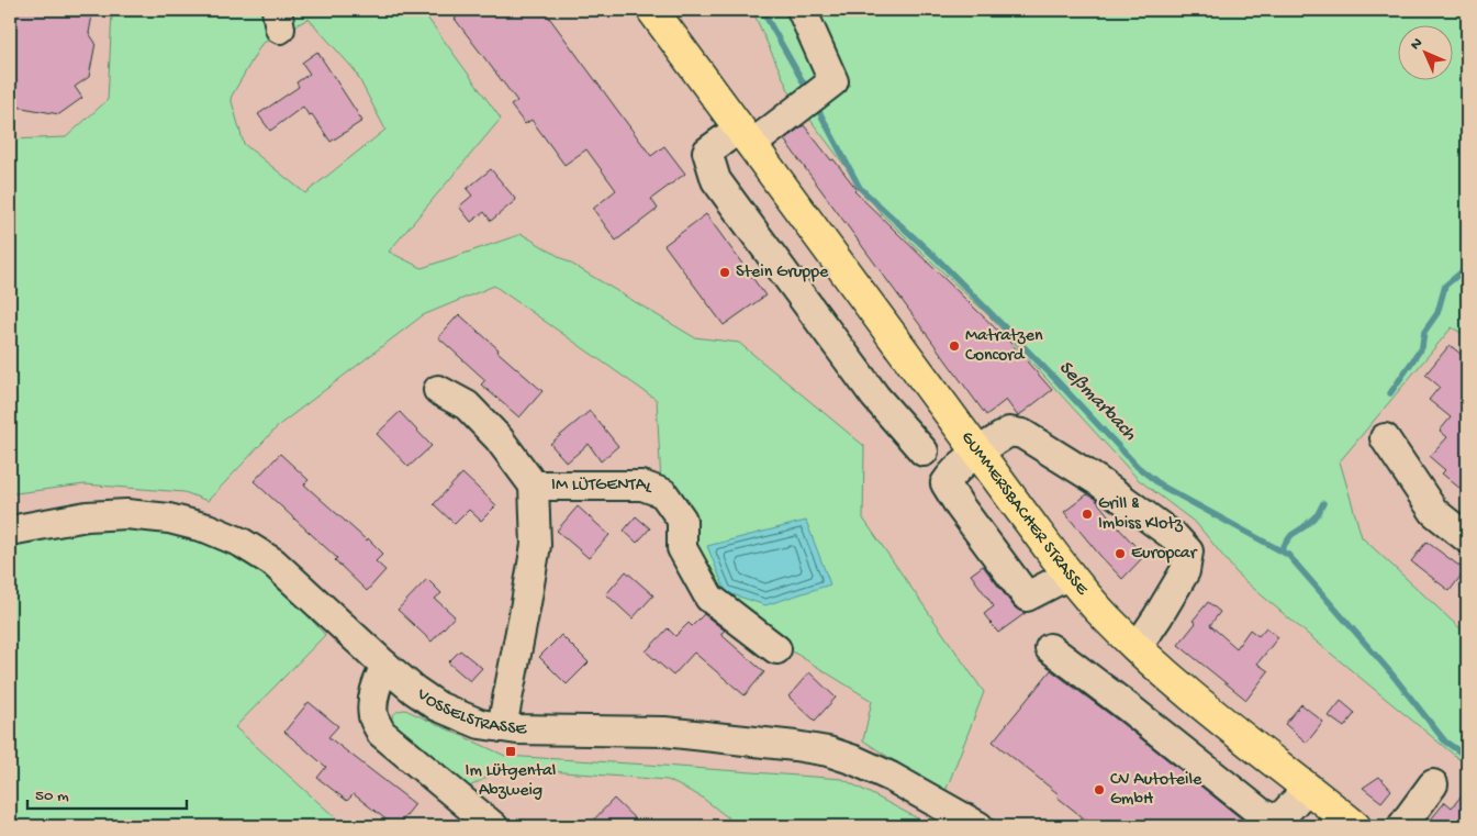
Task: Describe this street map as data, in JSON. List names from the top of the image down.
{
  "streets": {
    "main road": ["GUMMERSBACHER STRASSE"],
    "street": ["IM LÜTGENTAL", "VOSSELSTRASSE"]
  },
  "crossings": [
    ["IM LÜTGENTAL", "VOSSELSTRASSE"]
  ],
  "water": ["Seßmarbach"],
  "places": {
    "other": [
      "Stein Gruppe",
      "Matratzen Concord",
      "Grill & Imbiss Klotz",
      "Europcar",
      "CV Autoteile GmbH"
    ],
    "transit": ["Im Lütgental Abzweig"]
  },
  "scale_bar": "50 m",
  "north": "top left"
}
